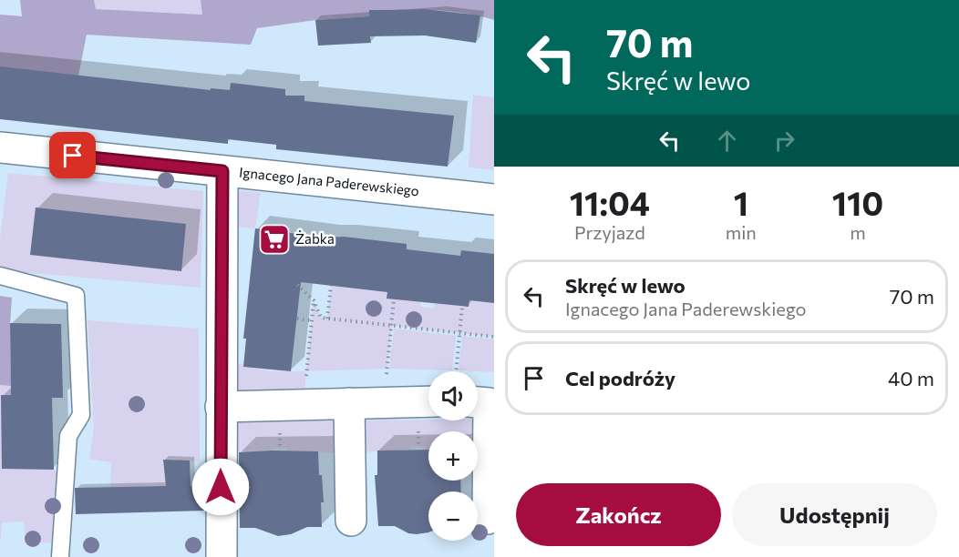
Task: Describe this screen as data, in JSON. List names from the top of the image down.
{
  "streets": {
    "street": ["Ignacego Jana Paderewskiego"]
  },
  "places": {
    "supermarket": ["Żabka"]
  },
  "page": {
    "turn": ["70 m", "Skręć w lewo"],
    "eta": [
      "11:04",
      "Przyjazd",
      "1",
      "min",
      "110",
      "m"
    ],
    "list": [
      {
        "name": "Skręć w lewo",
        "note": "Ignacego Jana Paderewskiego",
        "value": "70 m"
      },
      {
        "name": "Cel podróży",
        "value": "40 m"
      }
    ],
    "map_buttons": ["+", "−"],
    "buttons": ["Zakończ", "Udostępnij"]
  }
}
